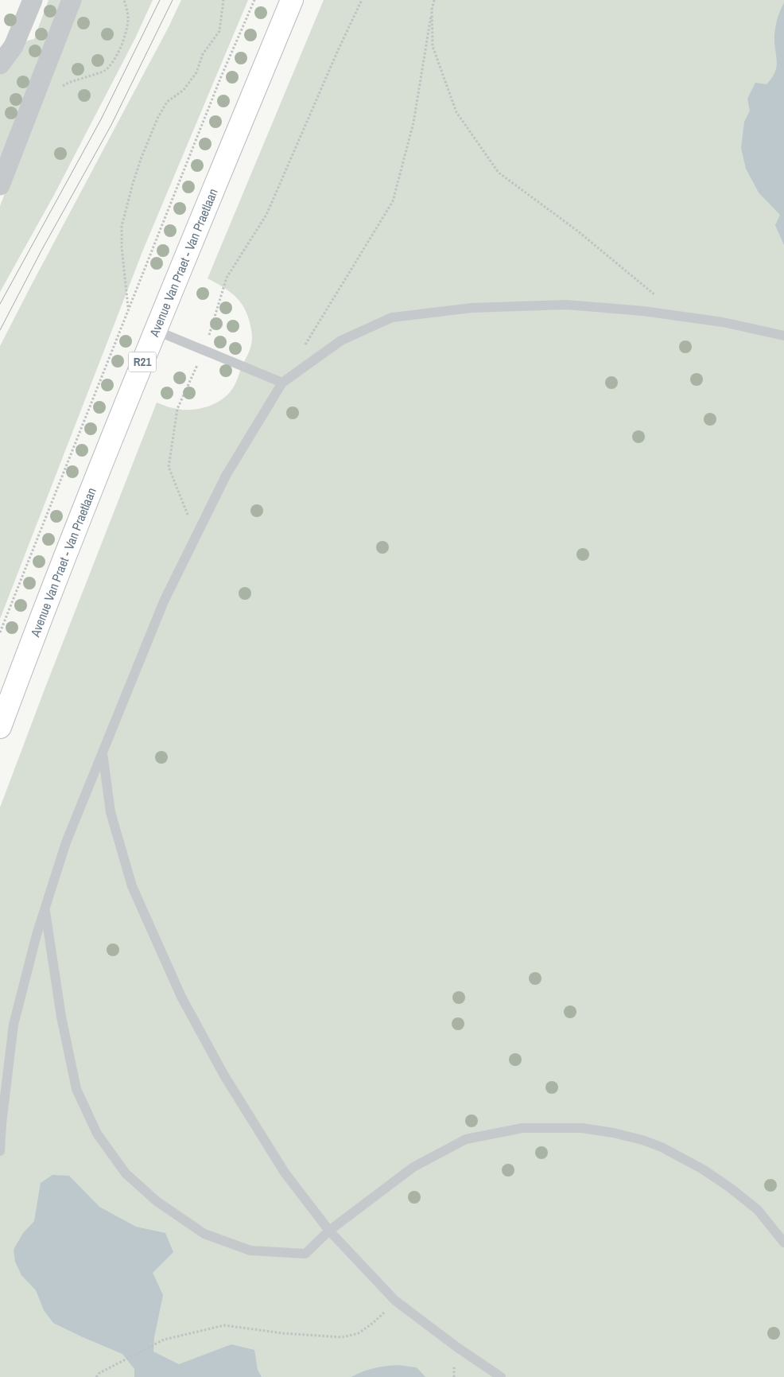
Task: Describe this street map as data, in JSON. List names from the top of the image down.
{
  "streets": {
    "main road": ["Avenue Van Praet - Van Praetlaan", "R21"]
  }
}
